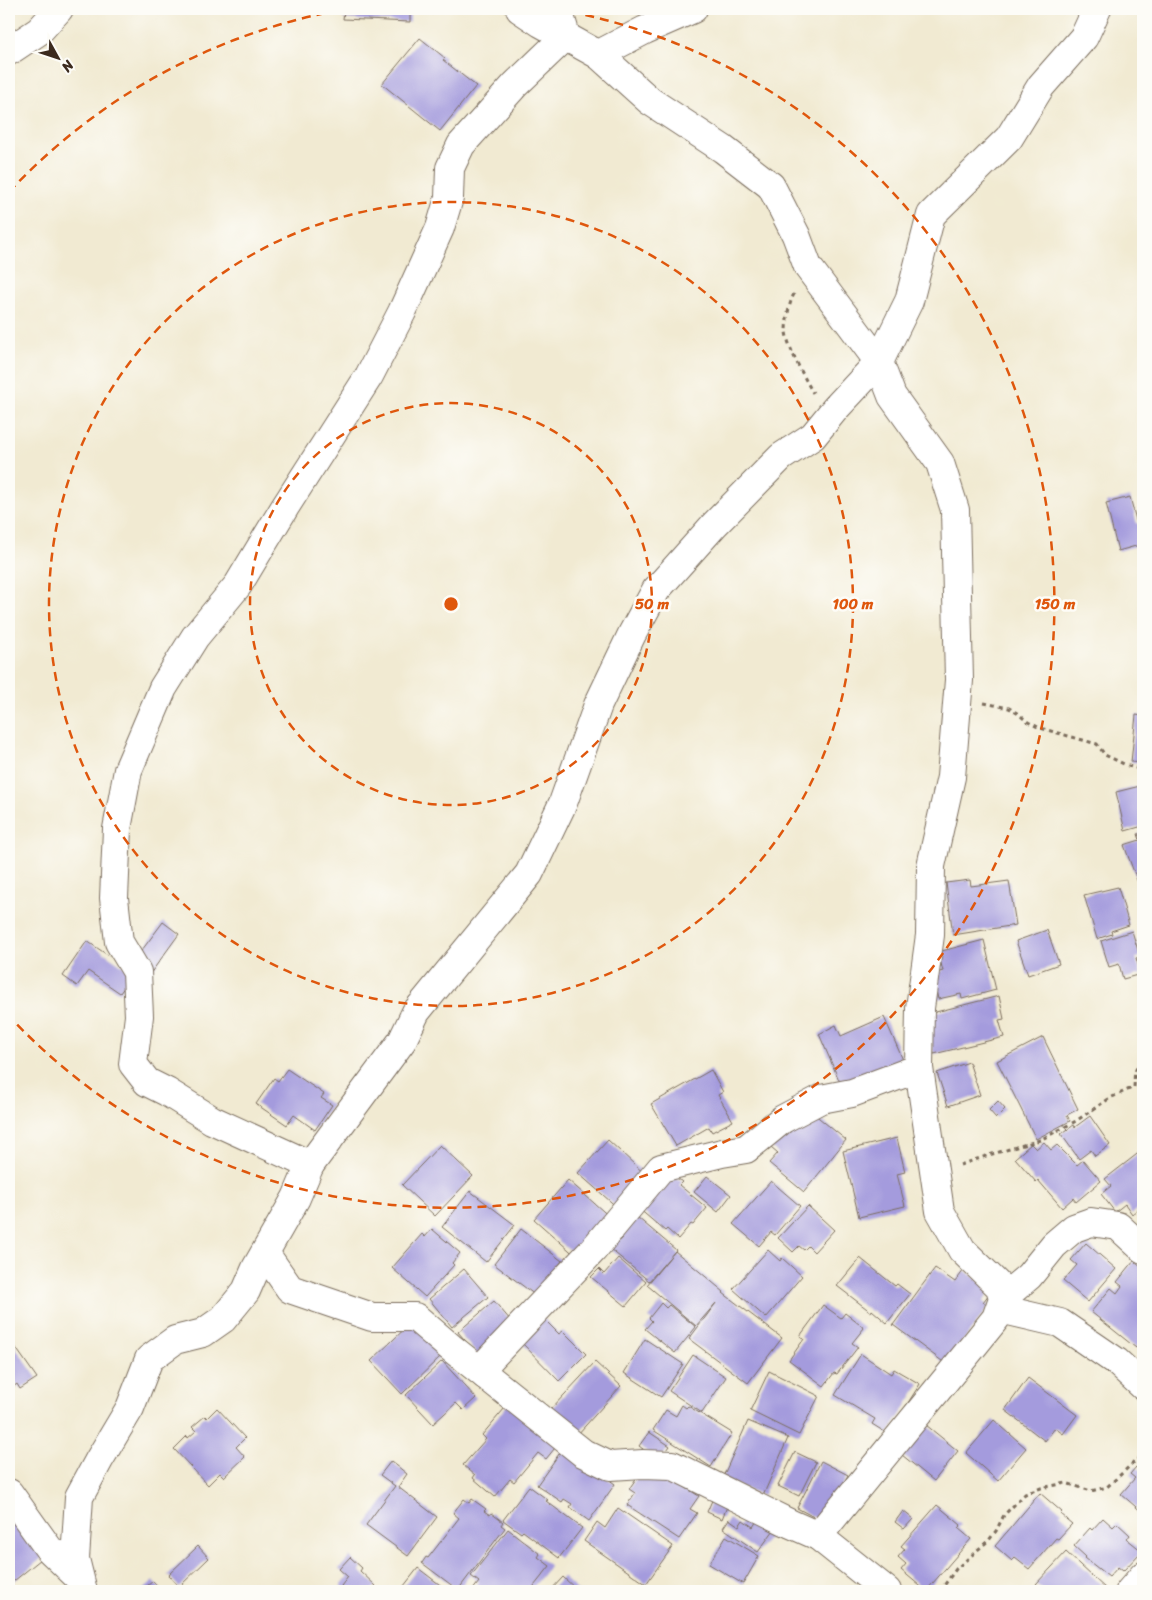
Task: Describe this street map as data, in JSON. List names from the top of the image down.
{
  "north": "bottom right",
  "rings": ["50 m", "100 m", "150 m"]
}
